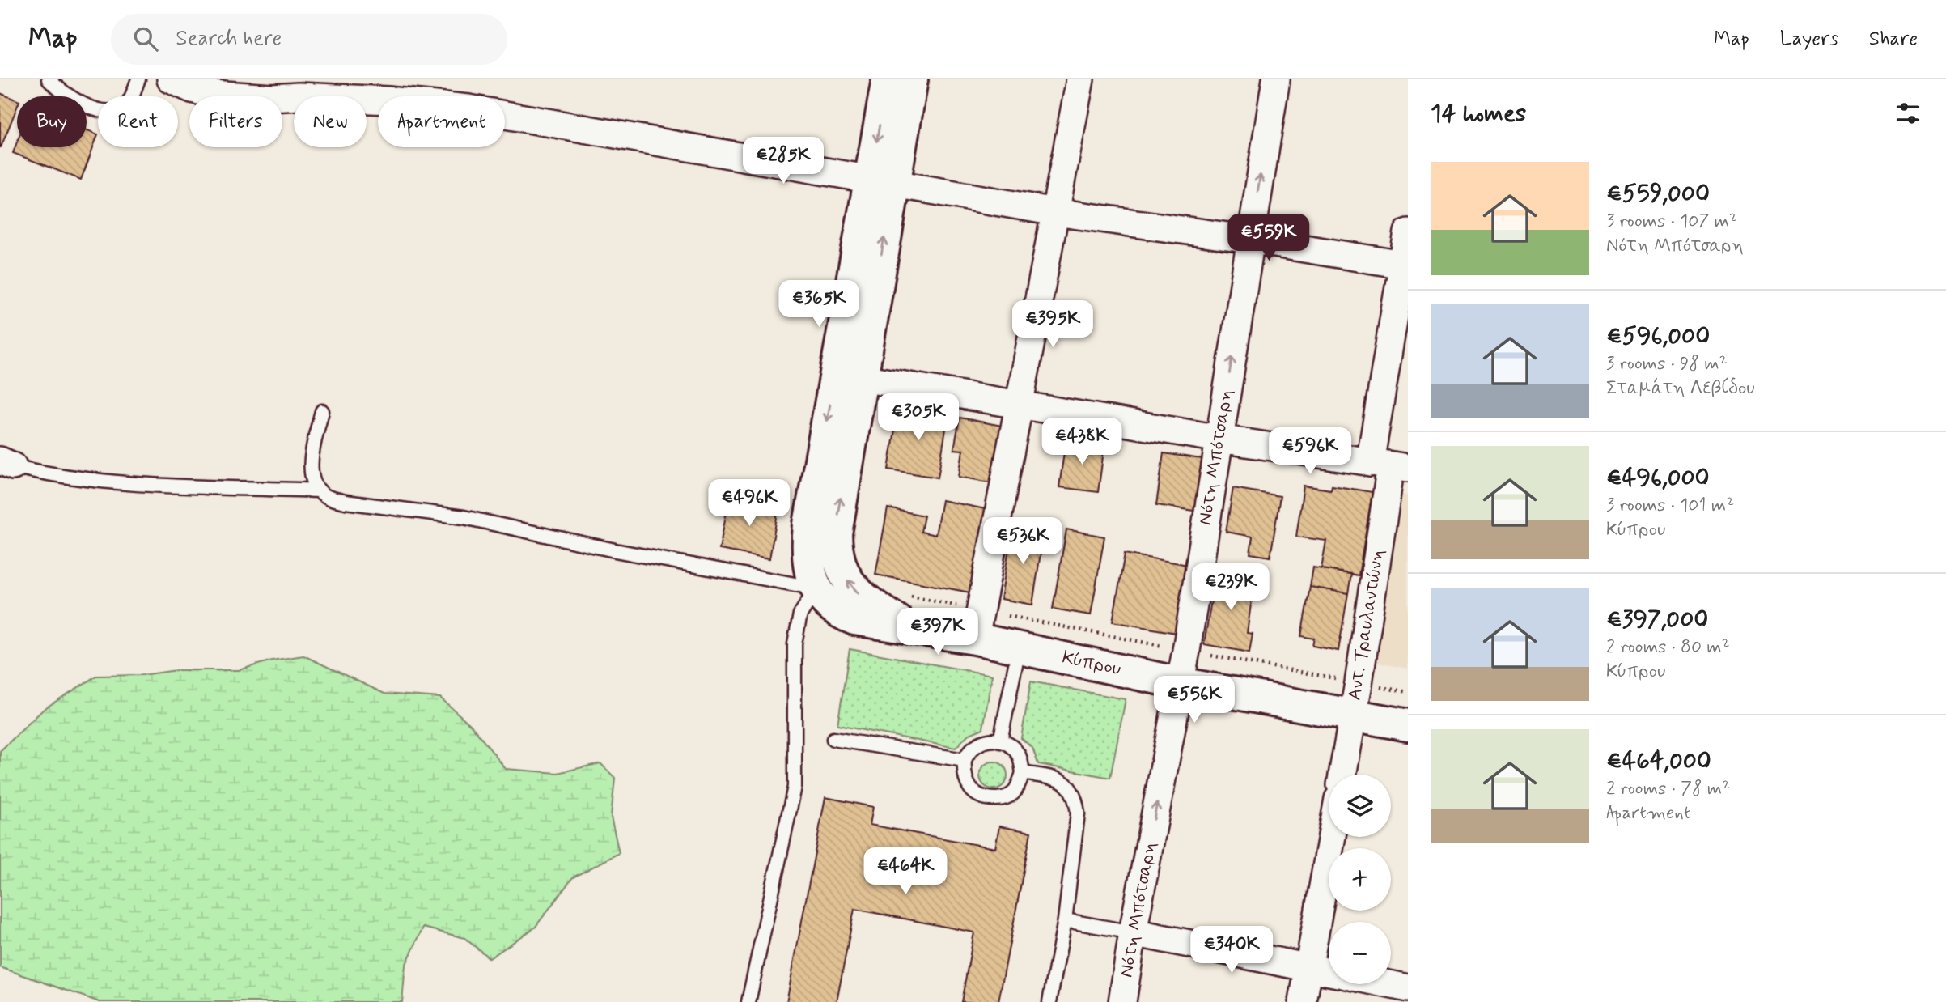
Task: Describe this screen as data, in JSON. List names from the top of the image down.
{
  "streets": {
    "main road": ["Κύπρου"],
    "street": ["Νότη Μπότσαρη", "Αντ. Τραυλαντώνη"]
  },
  "crossings": [
    ["Νότη Μπότσαρη", "Κύπρου"],
    ["Αντ. Τραυλαντώνη", "Κύπρου"]
  ],
  "page": {
    "header": "Map",
    "search": "Search here",
    "nav": ["Map", "Layers", "Share"],
    "heading": "14 homes",
    "chip": [
      "Buy",
      "Rent",
      "Filters",
      "New",
      "Apartment"
    ],
    "price": [
      "€285K",
      "€559K",
      "€365K",
      "€395K",
      "€305K",
      "€438K",
      "€596K",
      "€496K",
      "€536K",
      "€239K",
      "€397K",
      "€556K",
      "€464K",
      "€340K"
    ],
    "list": [
      {
        "name": "€559,000",
        "note": "3 rooms · 107 m² · Νότη Μπότσαρη"
      },
      {
        "name": "€596,000",
        "note": "3 rooms · 98 m² · Σταμάτη Λεβίδου"
      },
      {
        "name": "€496,000",
        "note": "3 rooms · 101 m² · Κύπρου"
      },
      {
        "name": "€397,000",
        "note": "2 rooms · 80 m² · Κύπρου"
      },
      {
        "name": "€464,000",
        "note": "2 rooms · 78 m² · Apartment"
      }
    ],
    "map_buttons": ["+", "−"]
  }
}
